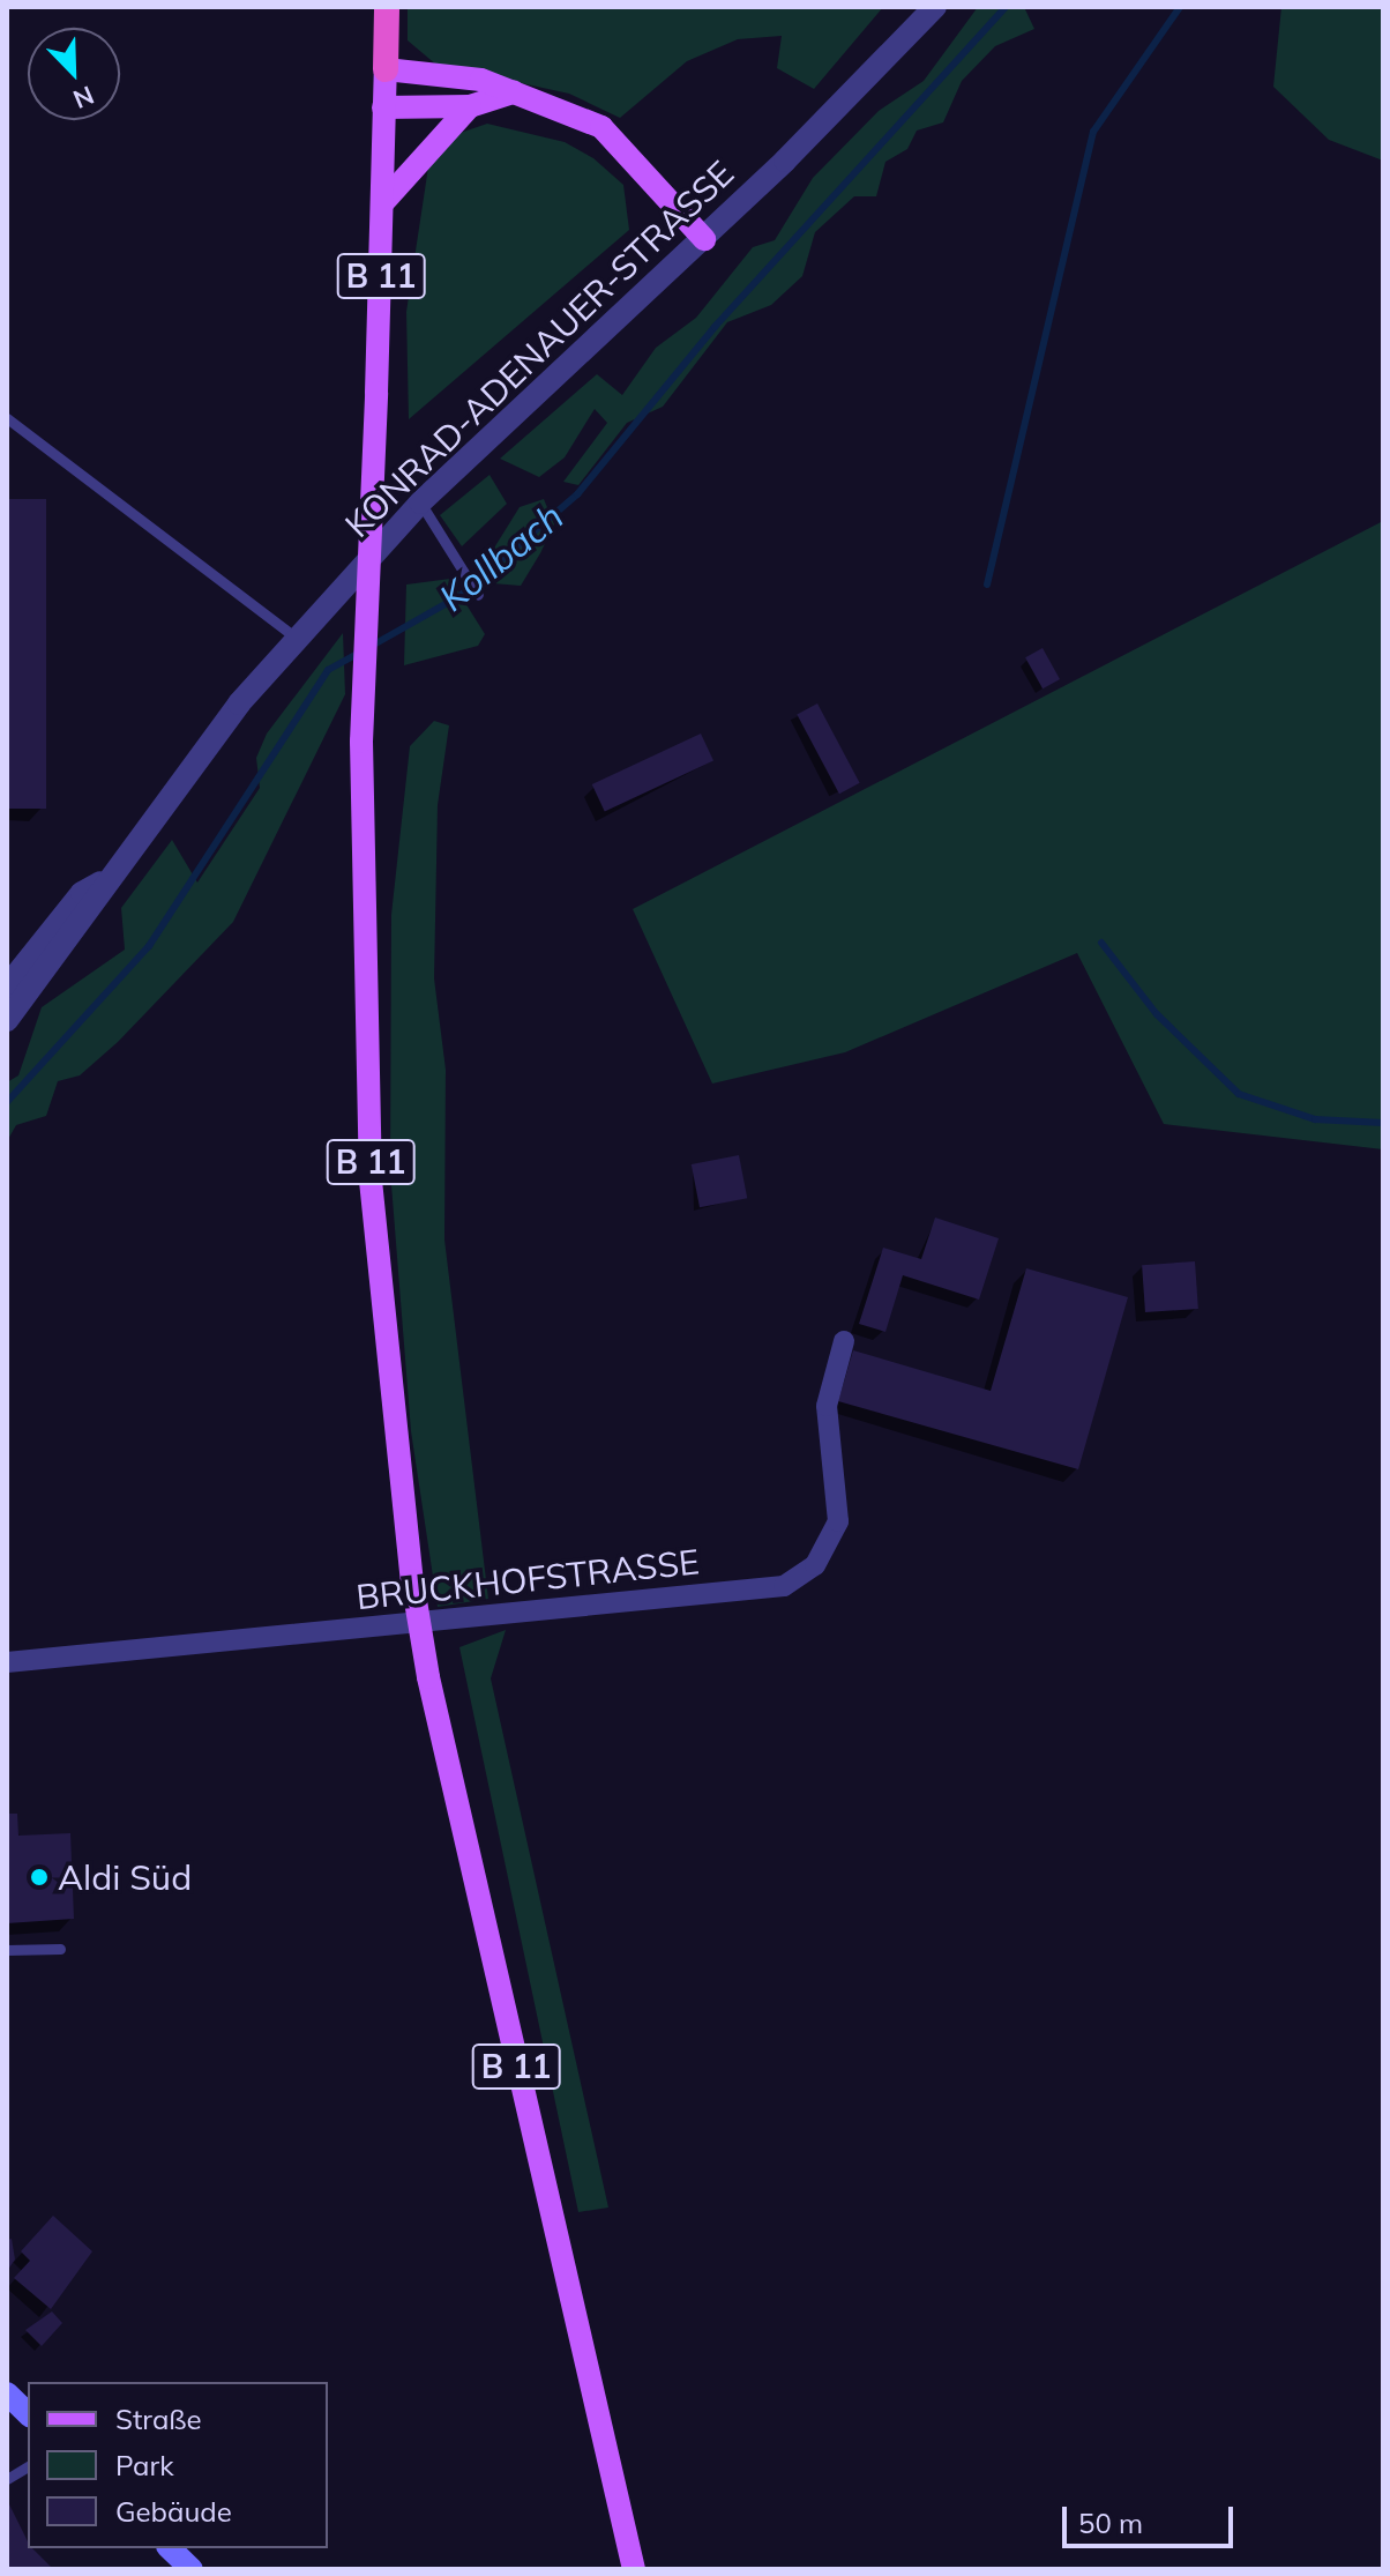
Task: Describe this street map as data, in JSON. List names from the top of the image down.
{
  "streets": {
    "highway": ["B 11"],
    "street": ["KONRAD-ADENAUER-STRASSE", "BRUCKHOFSTRASSE"]
  },
  "water": ["Kollbach"],
  "places": ["Aldi Süd"],
  "legend": ["Straße", "Park", "Gebäude"],
  "scale_bar": "50 m",
  "north": "bottom right"
}
